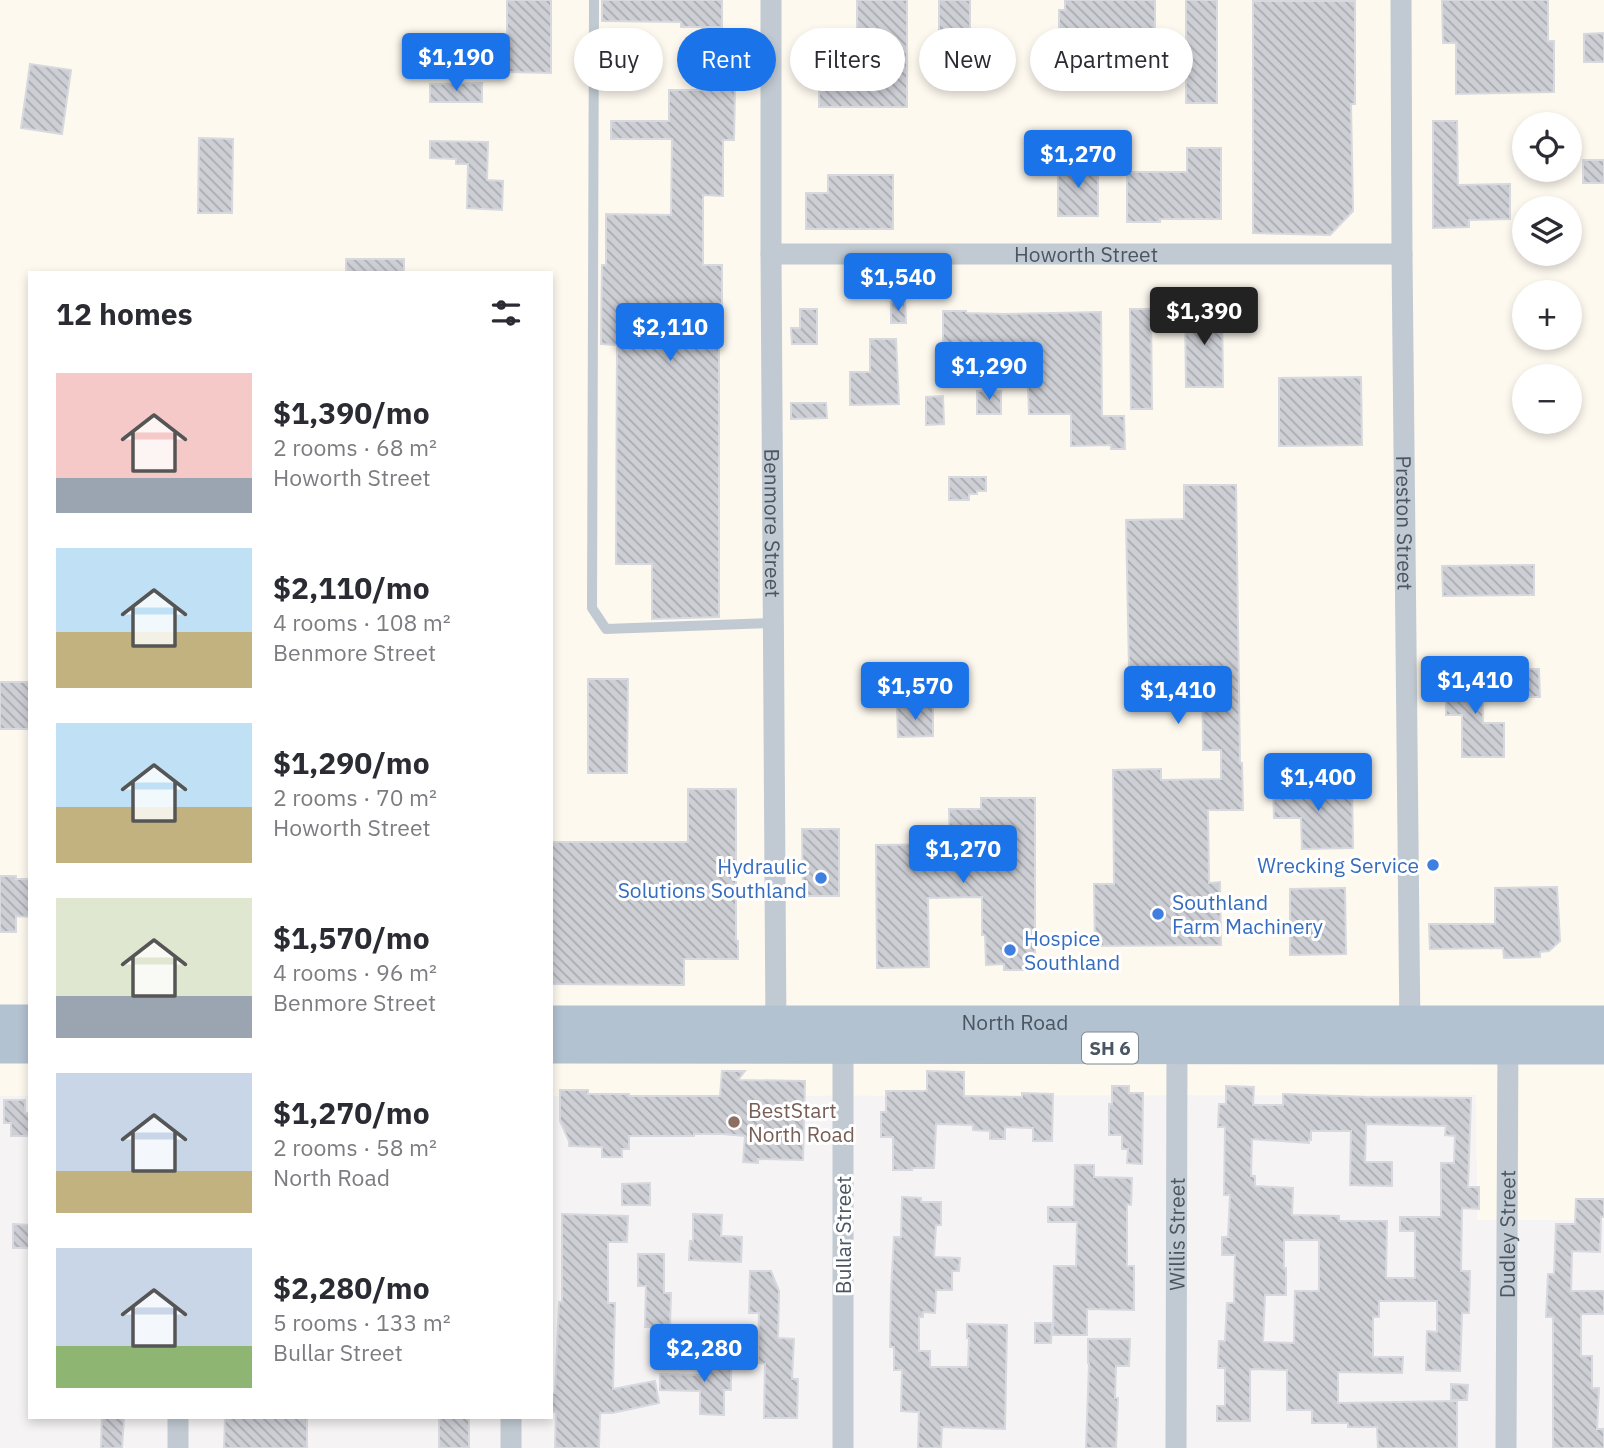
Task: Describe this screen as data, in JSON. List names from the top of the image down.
{
  "streets": {
    "main road": ["North Road", "SH 6"],
    "street": [
      "Howorth Street",
      "Benmore Street",
      "Preston Street",
      "Bullar Street",
      "Willis Street",
      "Dudley Street"
    ]
  },
  "crossings": [
    ["Howorth Street", "Benmore Street"],
    ["Howorth Street", "Preston Street"],
    ["Benmore Street", "North Road"],
    ["Preston Street", "North Road"],
    ["North Road", "Bullar Street"],
    ["North Road", "Willis Street"],
    ["North Road", "Dudley Street"]
  ],
  "places": [
    "Wrecking Service",
    "Hydraulic Solutions Southland",
    "Southland Farm Machinery",
    "Hospice Southland",
    "BestStart North Road"
  ],
  "page": {
    "chip": [
      "Buy",
      "Rent",
      "Filters",
      "New",
      "Apartment"
    ],
    "price": [
      "$1,190",
      "$1,270",
      "$1,540",
      "$1,390",
      "$2,110",
      "$1,290",
      "$1,410",
      "$1,570",
      "$1,410",
      "$1,400",
      "$1,270",
      "$2,280"
    ],
    "map_buttons": ["+", "−"],
    "heading": "12 homes",
    "list": [
      {
        "name": "$1,390/mo",
        "note": "2 rooms · 68 m² · Howorth Street"
      },
      {
        "name": "$2,110/mo",
        "note": "4 rooms · 108 m² · Benmore Street"
      },
      {
        "name": "$1,290/mo",
        "note": "2 rooms · 70 m² · Howorth Street"
      },
      {
        "name": "$1,570/mo",
        "note": "4 rooms · 96 m² · Benmore Street"
      },
      {
        "name": "$1,270/mo",
        "note": "2 rooms · 58 m² · North Road"
      },
      {
        "name": "$2,280/mo",
        "note": "5 rooms · 133 m² · Bullar Street"
      }
    ]
  }
}
